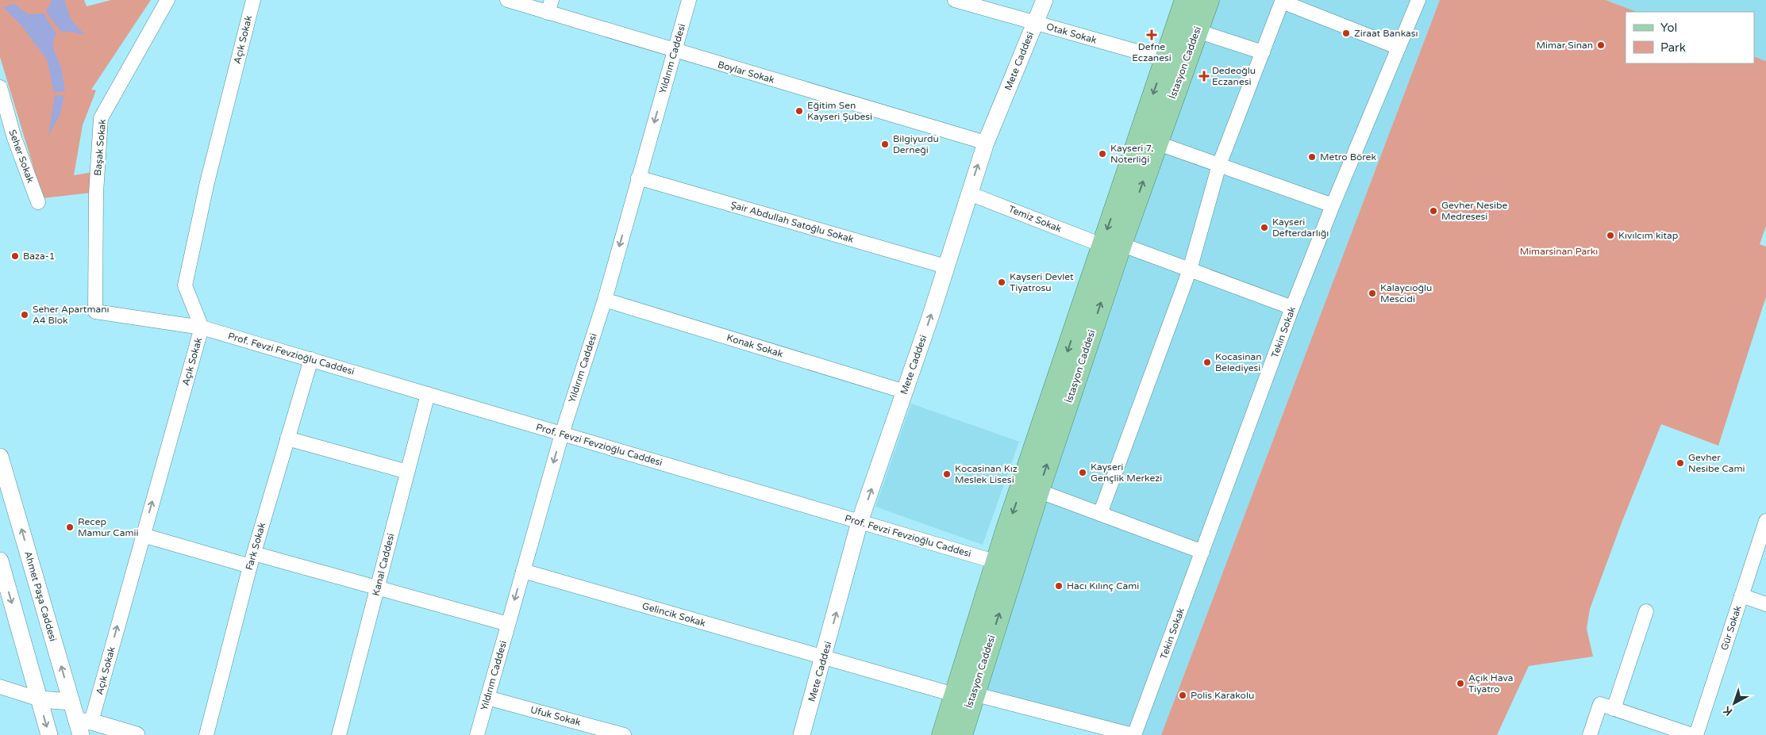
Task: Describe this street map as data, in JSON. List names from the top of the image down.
{
  "streets": {
    "main road": ["İstasyon Caddesi"],
    "street": [
      "Otak Sokak",
      "Açık Sokak",
      "Yıldırım Caddesi",
      "Mete Caddesi",
      "Boylar Sokak",
      "Başak Sokak",
      "Seher Sokak",
      "Temiz Sokak",
      "Şair Abdullah Satoğlu Sokak",
      "Tekin Sokak",
      "Konak Sokak",
      "Prof. Fevzi Fevzioğlu Caddesi",
      "Fark Sokak",
      "Kanal Caddesi",
      "Ahmet Paşa Caddesi",
      "Gelincik Sokak",
      "Gür Sokak",
      "Ufuk Sokak"
    ]
  },
  "crossings": [
    ["Otak Sokak", "Mete Caddesi"],
    ["Otak Sokak", "İstasyon Caddesi"],
    ["Açık Sokak", "Başak Sokak"],
    ["Açık Sokak", "Prof. Fevzi Fevzioğlu Caddesi"],
    ["Açık Sokak", "Ahmet Paşa Caddesi"],
    ["Yıldırım Caddesi", "Boylar Sokak"],
    ["Yıldırım Caddesi", "Şair Abdullah Satoğlu Sokak"],
    ["Yıldırım Caddesi", "Konak Sokak"],
    ["Yıldırım Caddesi", "Prof. Fevzi Fevzioğlu Caddesi"],
    ["Yıldırım Caddesi", "Gelincik Sokak"],
    ["Yıldırım Caddesi", "Ufuk Sokak"],
    ["Mete Caddesi", "Boylar Sokak"],
    ["Mete Caddesi", "Temiz Sokak"],
    ["Mete Caddesi", "Şair Abdullah Satoğlu Sokak"],
    ["Mete Caddesi", "Konak Sokak"],
    ["Mete Caddesi", "Prof. Fevzi Fevzioğlu Caddesi"],
    ["Mete Caddesi", "Gelincik Sokak"],
    ["İstasyon Caddesi", "Temiz Sokak"],
    ["İstasyon Caddesi", "Prof. Fevzi Fevzioğlu Caddesi"],
    ["İstasyon Caddesi", "Gelincik Sokak"],
    ["Başak Sokak", "Prof. Fevzi Fevzioğlu Caddesi"],
    ["Temiz Sokak", "Tekin Sokak"],
    ["Tekin Sokak", "Gelincik Sokak"],
    ["Prof. Fevzi Fevzioğlu Caddesi", "Fark Sokak"],
    ["Prof. Fevzi Fevzioğlu Caddesi", "Kanal Caddesi"]
  ],
  "one_way": ["Açık Sokak", "Yıldırım Caddesi", "Mete Caddesi"],
  "parks": ["Mimarsinan Parkı"],
  "places": {
    "other": [
      "Ziraat Bankası",
      "Mimar Sinan",
      "Eğitim Sen Kayseri Şubesi",
      "Bilgiyurdu Derneği",
      "Kayseri 7. Noterliği",
      "Metro Börek",
      "Gevher Nesibe Medresesi",
      "Kayseri Defterdarlığı",
      "Kıvılcım kitap",
      "Baza-1",
      "Kayseri Devlet Tiyatrosu",
      "Kalaycıoğlu Mescidi",
      "Seher Apartmanı A4 Blok",
      "Kocasinan Belediyesi",
      "Gevher Nesibe Cami",
      "Kayseri Gençlik Merkezi",
      "Kocasinan Kız Meslek Lisesi",
      "Recep Mamur Camii",
      "Hacı Kılınç Cami",
      "Açık Hava Tiyatro",
      "Polis Karakolu"
    ],
    "health": ["Defne Eczanesi", "Dedeoğlu Eczanesi"]
  },
  "legend": ["Yol", "Park"],
  "north": "bottom left"
}
